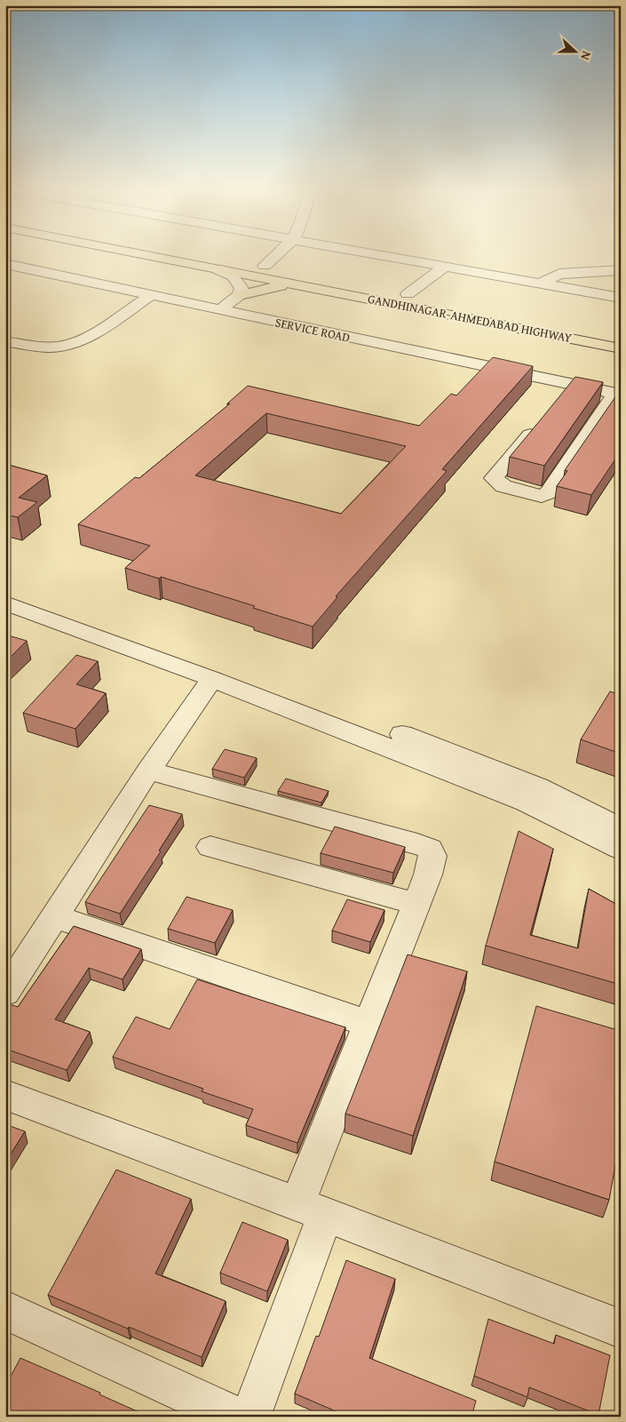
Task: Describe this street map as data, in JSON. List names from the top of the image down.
{
  "streets": {
    "main road": ["GANDHINAGAR-AHMEDABAD HIGHWAY"],
    "street": ["SERVICE ROAD"]
  },
  "north": "right"
}
